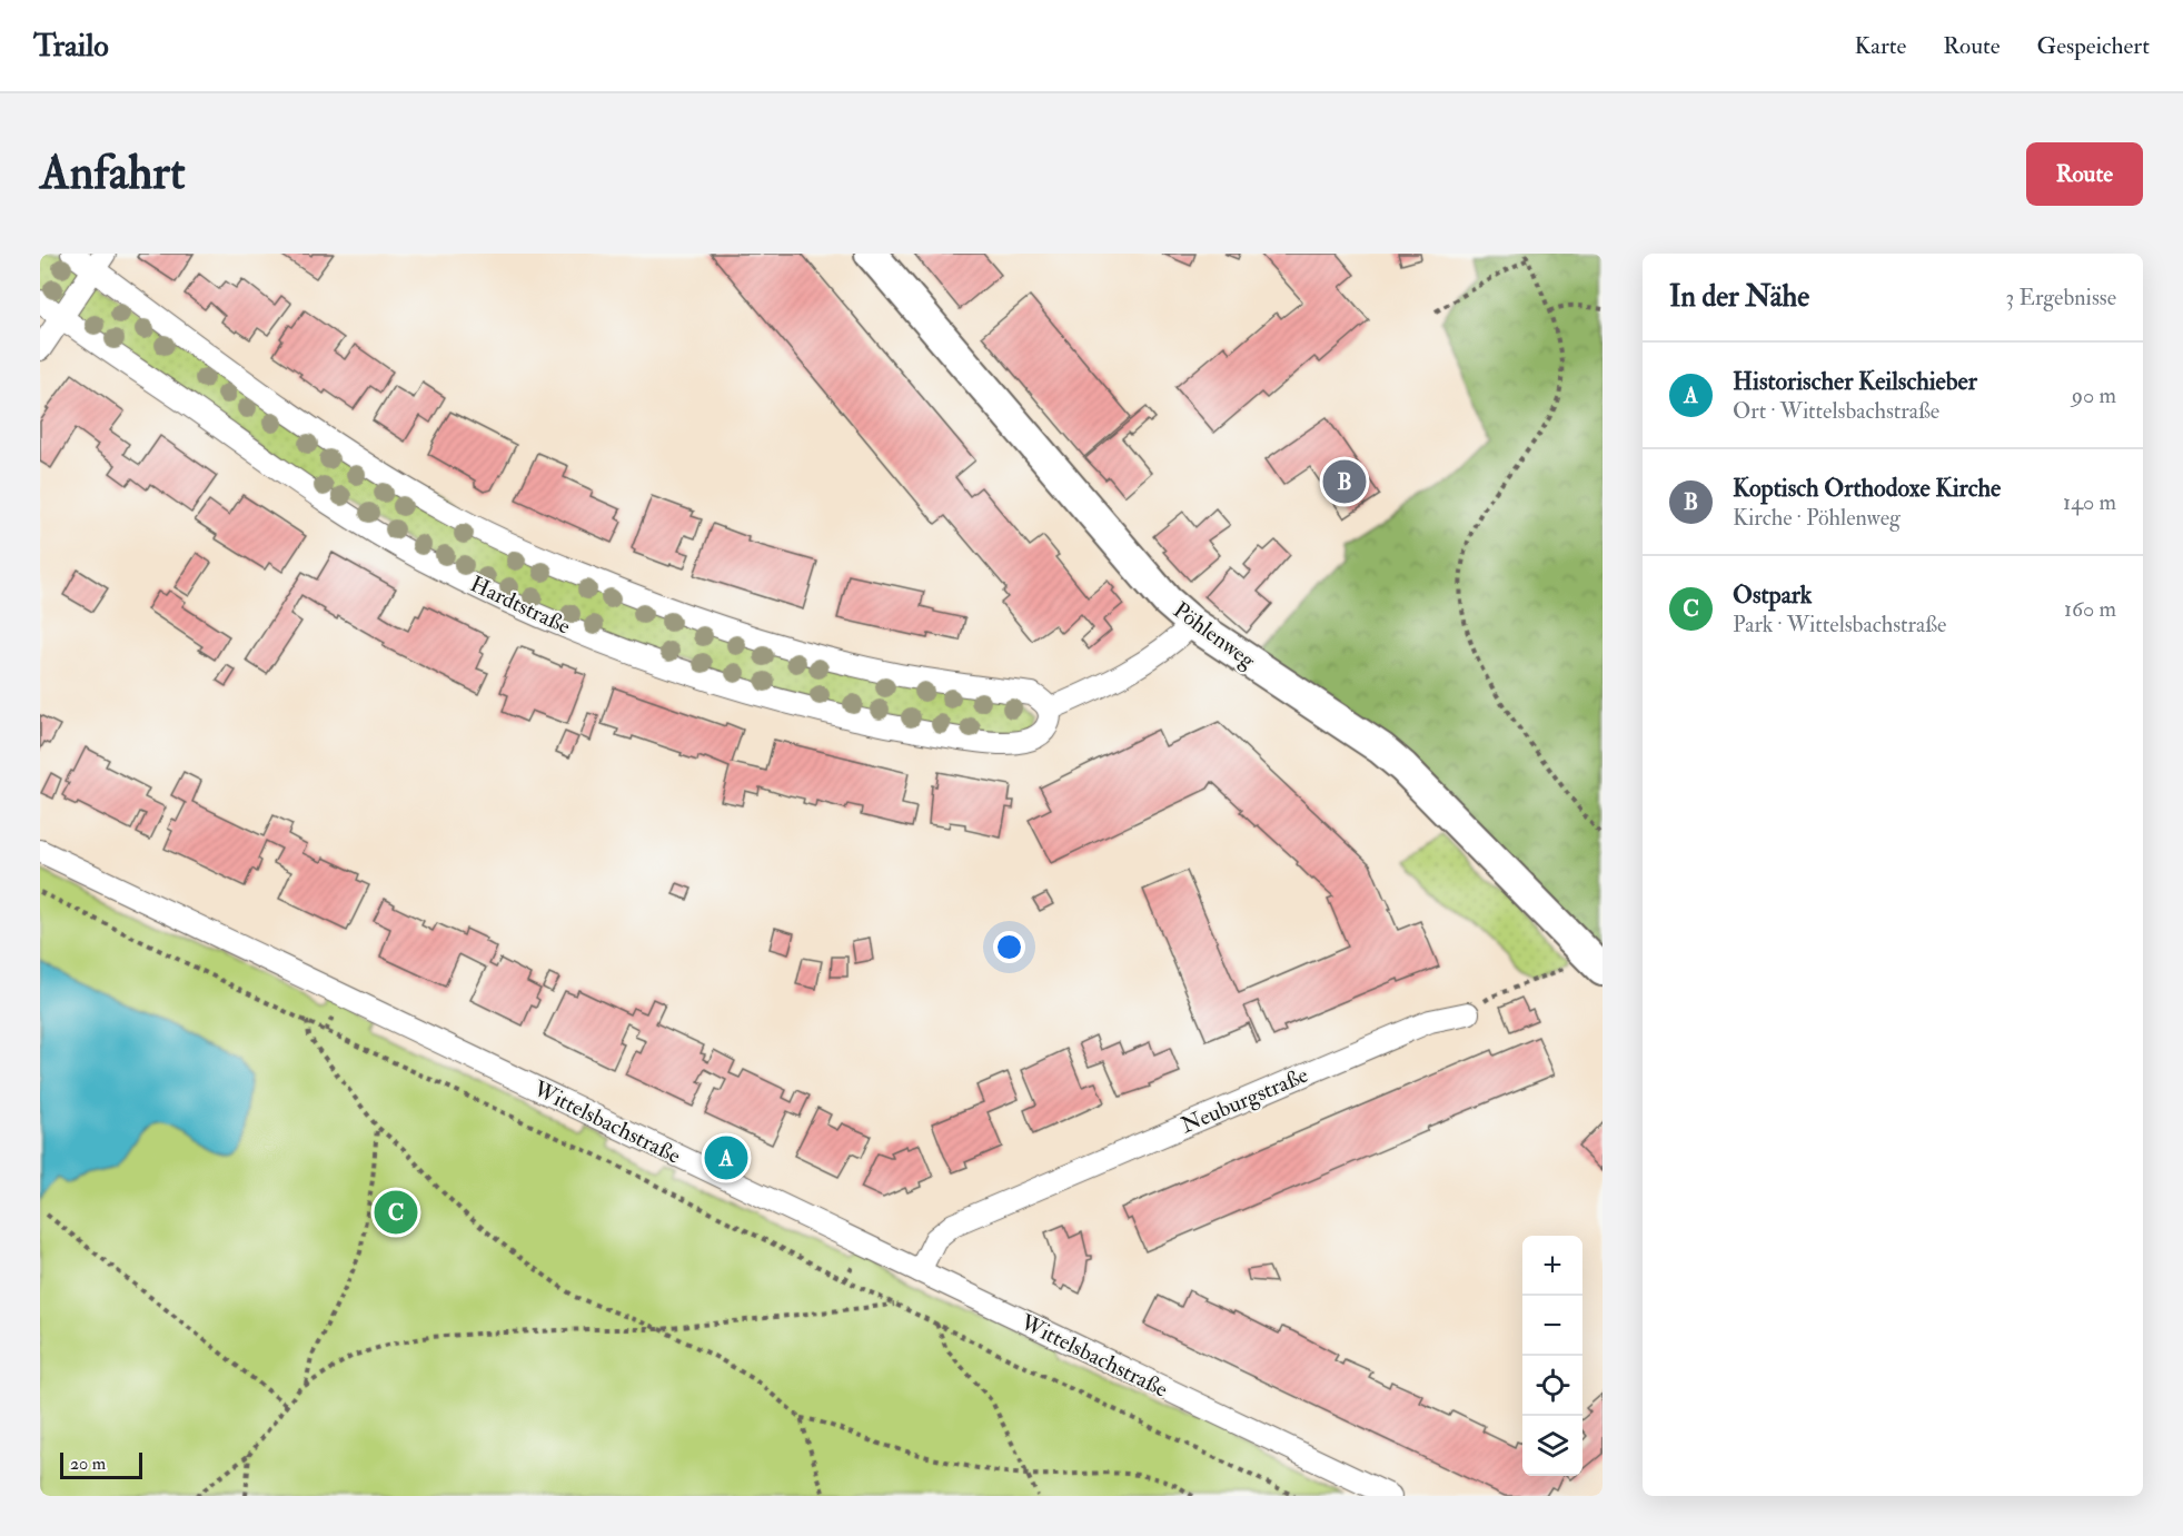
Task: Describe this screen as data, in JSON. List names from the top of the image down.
{
  "streets": {
    "main road": ["Pöhlenweg"],
    "street": ["Hardtstraße", "Neuburgstraße", "Wittelsbachstraße"]
  },
  "crossings": [
    ["Neuburgstraße", "Wittelsbachstraße"]
  ],
  "scale_bar": "20 m",
  "page": {
    "header": "Trailo",
    "nav": ["Karte", "Route", "Gespeichert"],
    "buttons": "Route",
    "title": "Anfahrt",
    "heading": ["In der Nähe", "3 Ergebnisse"],
    "list": [
      {
        "mark": "A",
        "name": "Historischer Keilschieber",
        "note": "Ort · Wittelsbachstraße",
        "value": "90 m"
      },
      {
        "mark": "B",
        "name": "Koptisch Orthodoxe Kirche",
        "note": "Kirche · Pöhlenweg",
        "value": "140 m"
      },
      {
        "mark": "C",
        "name": "Ostpark",
        "note": "Park · Wittelsbachstraße",
        "value": "160 m"
      }
    ],
    "pins": ["B", "A", "C"],
    "map_buttons": ["+", "−"],
    "scale": "20 m"
  }
}
